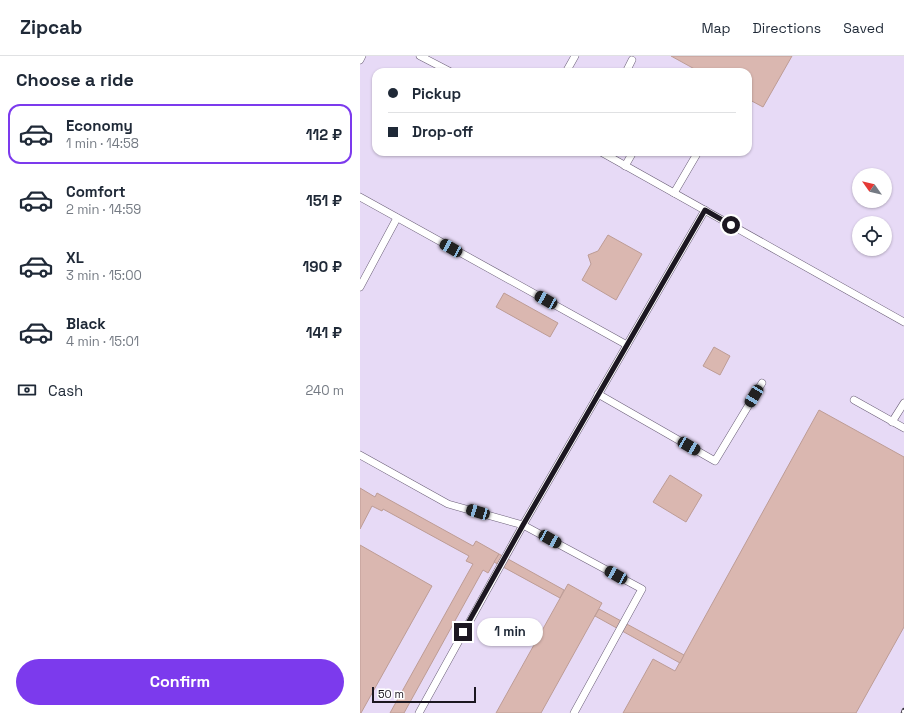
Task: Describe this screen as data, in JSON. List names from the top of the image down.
{
  "scale_bar": "50 m",
  "north": "top left",
  "page": {
    "header": "Zipcab",
    "nav": ["Map", "Directions", "Saved"],
    "heading": "Choose a ride",
    "banner": ["Pickup", "Drop-off"],
    "list": [
      {
        "name": "Economy",
        "note": "1 min · 14:58",
        "value": "112 ₽"
      },
      {
        "name": "Comfort",
        "note": "2 min · 14:59",
        "value": "151 ₽"
      },
      {
        "name": "XL",
        "note": "3 min · 15:00",
        "value": "190 ₽"
      },
      {
        "name": "Black",
        "note": "4 min · 15:01",
        "value": "141 ₽"
      }
    ],
    "pay": ["Cash", "240 m"],
    "bubble": "1 min",
    "buttons": "Confirm",
    "scale": "50 m"
  }
}
